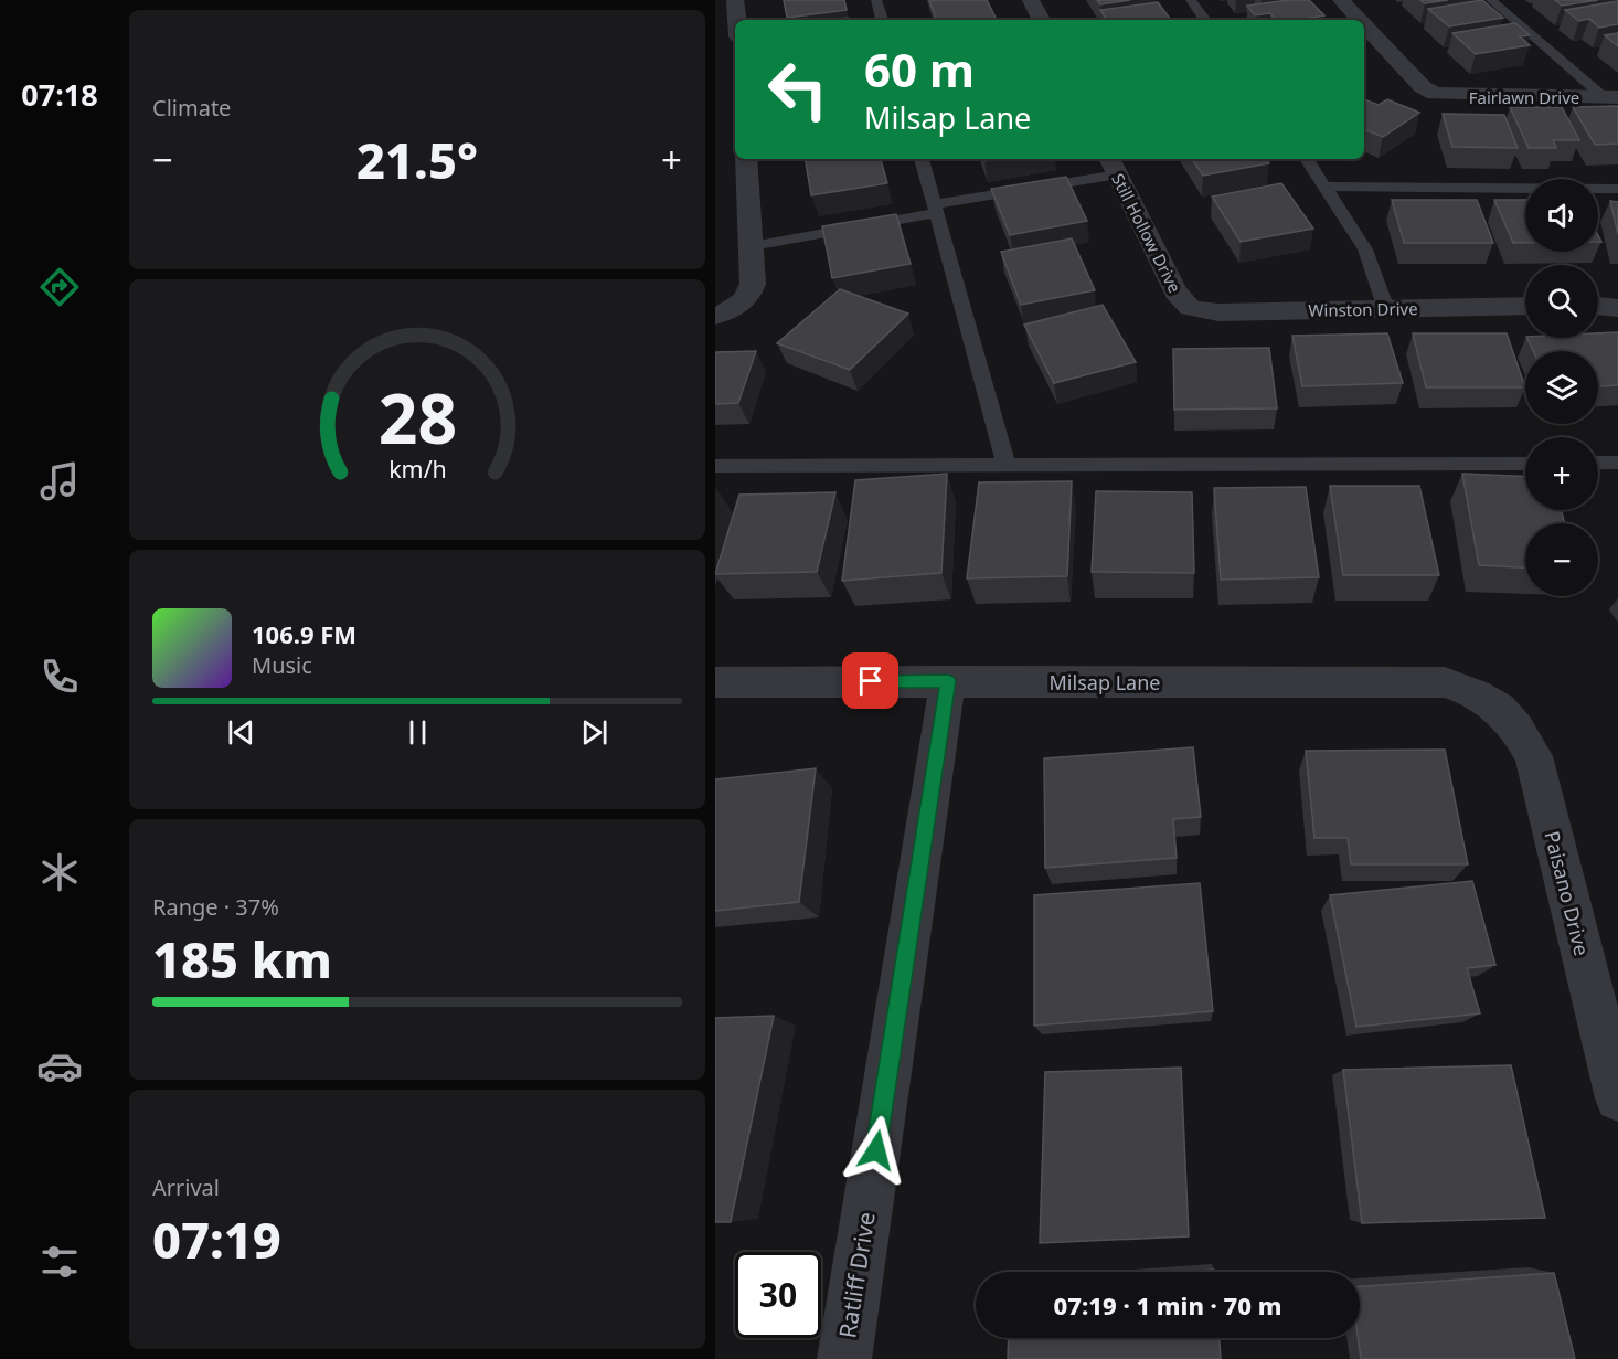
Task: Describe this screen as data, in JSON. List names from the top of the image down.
{
  "streets": {
    "street": [
      "Fairlawn Drive",
      "Still Hollow Drive",
      "Winston Drive",
      "Milsap Lane",
      "Paisano Drive",
      "Ratliff Drive"
    ]
  },
  "crossings": [
    ["Still Hollow Drive", "Winston Drive"],
    ["Milsap Lane", "Paisano Drive"],
    ["Milsap Lane", "Ratliff Drive"]
  ],
  "page": {
    "tabs": "07:18",
    "tile": [
      "Climate",
      ["Range · 37%", "185 km"],
      ["Arrival", "07:19"]
    ],
    "turn": ["60 m", "Milsap Lane"],
    "heat": ["−", "21.5°", "+"],
    "map_buttons": ["+", "−"],
    "song": ["106.9 FM", "Music"],
    "limit": "30",
    "trip": "07:19 · 1 min · 70 m",
    "gauge": ["28", "km/h"]
  }
}
